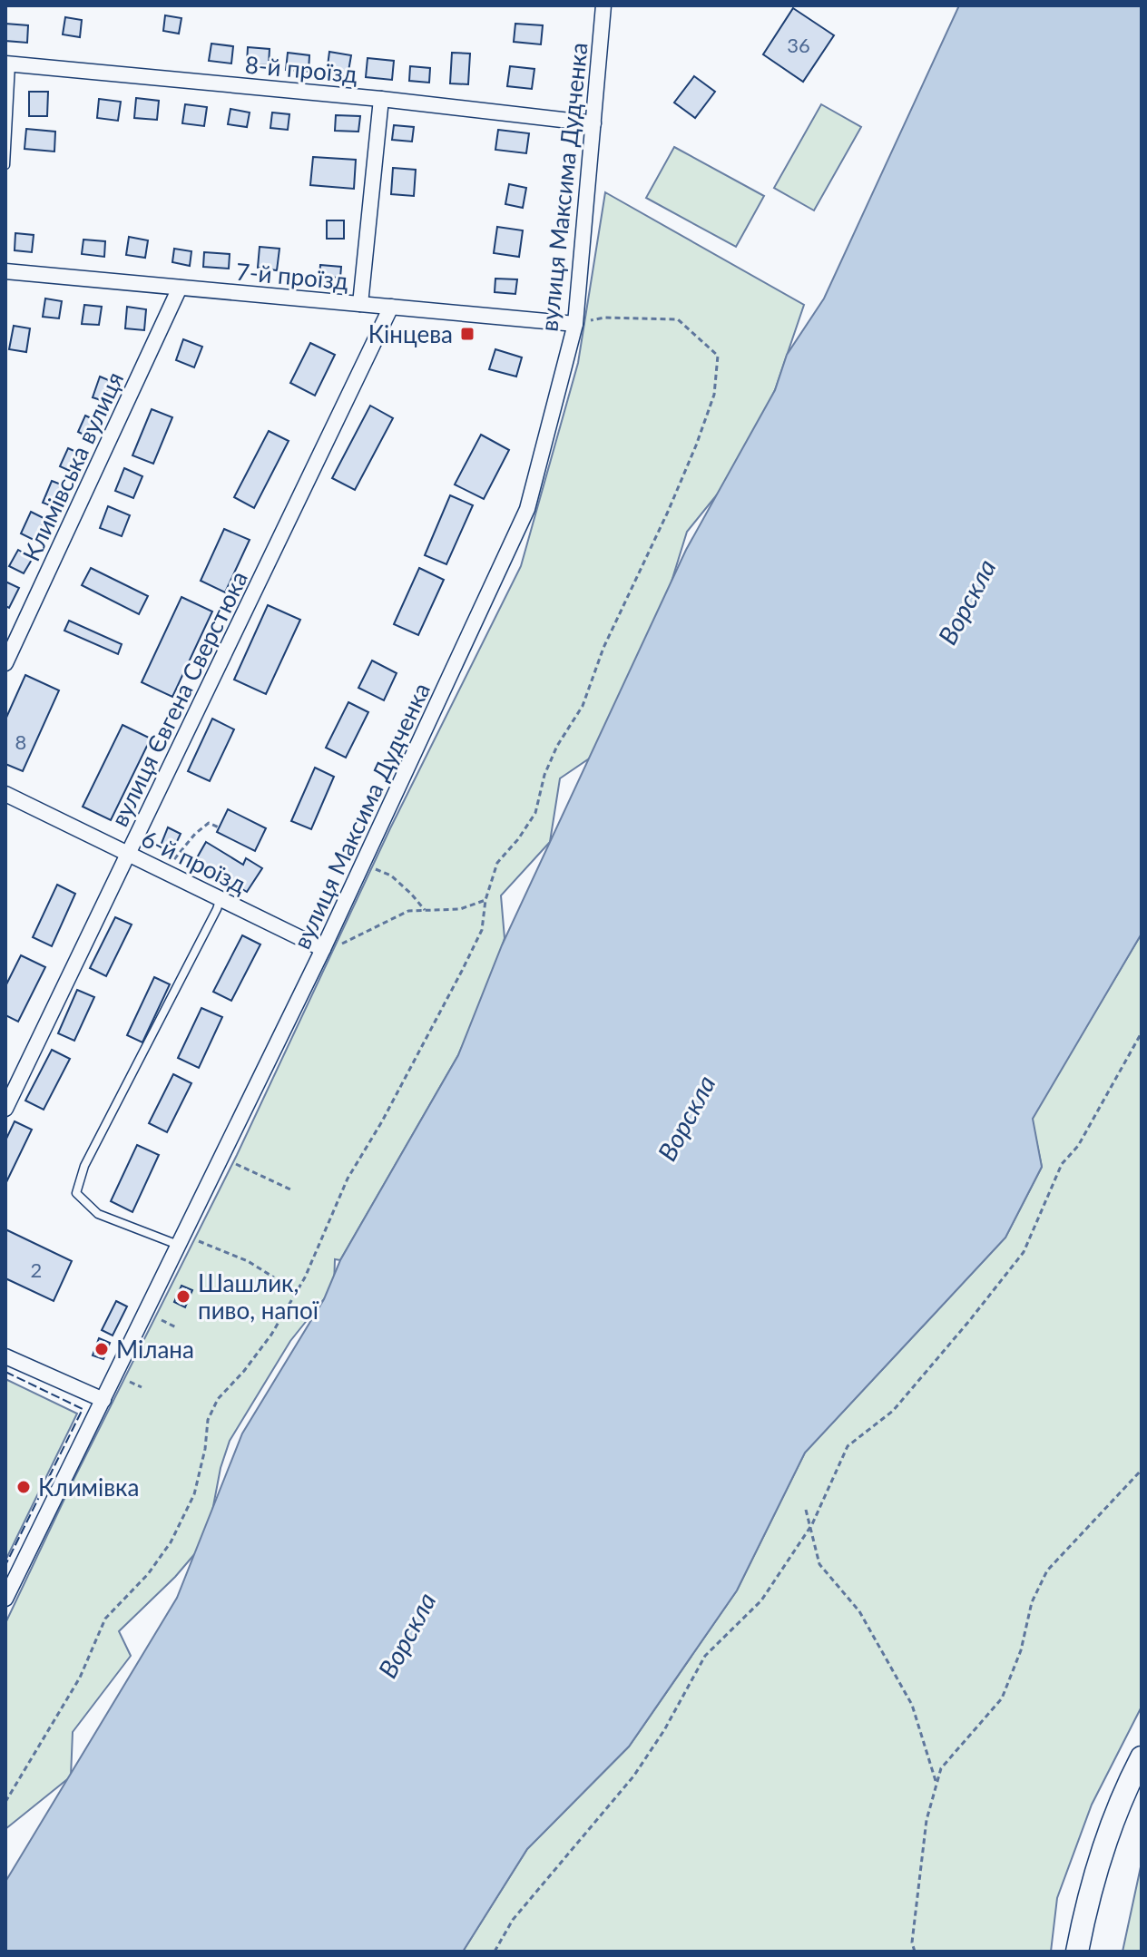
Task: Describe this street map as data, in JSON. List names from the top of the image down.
{
  "streets": {
    "street": [
      "8-й проїзд",
      "вулиця Максима Дудченка",
      "7-й проїзд",
      "Климівська вулиця",
      "вулиця Євгена Сверстюка",
      "6-й проїзд"
    ]
  },
  "crossings": [
    ["8-й проїзд", "вулиця Максима Дудченка"],
    ["вулиця Максима Дудченка", "7-й проїзд"],
    ["вулиця Максима Дудченка", "6-й проїзд"],
    ["7-й проїзд", "Климівська вулиця"],
    ["7-й проїзд", "вулиця Євгена Сверстюка"],
    ["вулиця Євгена Сверстюка", "6-й проїзд"]
  ],
  "water": ["Ворскла"],
  "places": {
    "transit": ["Кінцева"],
    "other": ["Шашлик, пиво, напої", "Мілана", "Климівка"]
  },
  "house_numbers": ["36", "8", "2"]
}
